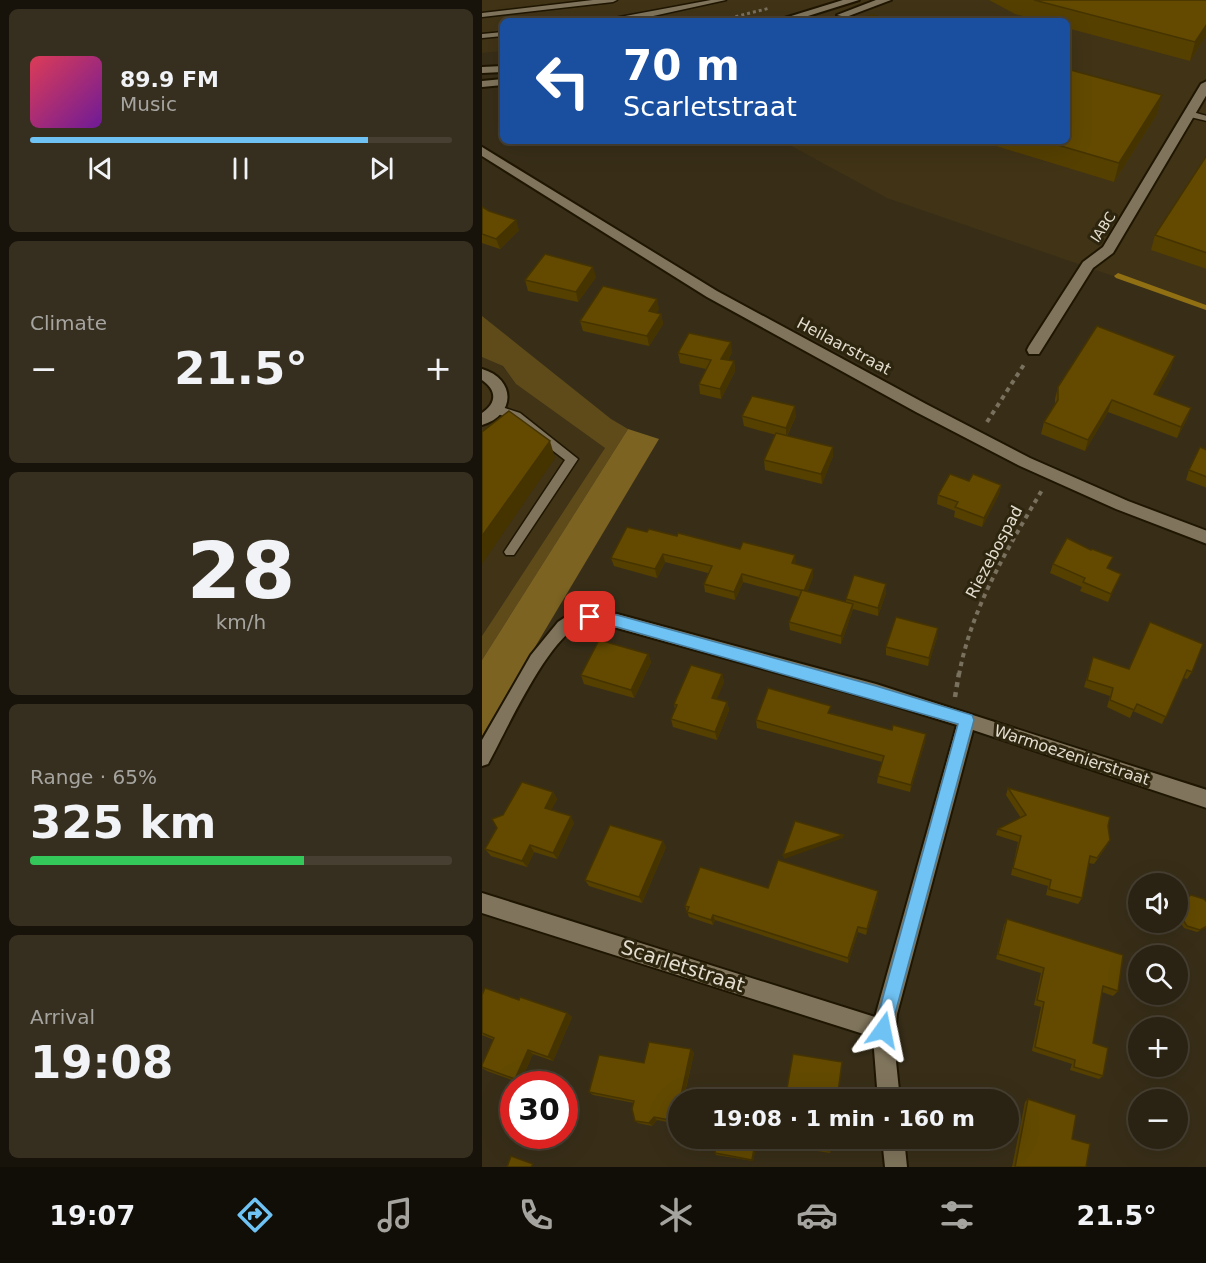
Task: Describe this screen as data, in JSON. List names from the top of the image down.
{
  "streets": {
    "street": [
      "IABC",
      "Heilaarstraat",
      "Warmoezenierstraat",
      "Scarletstraat"
    ],
    "path": ["Riezebospad"]
  },
  "crossings": [
    ["Heilaarstraat", "Riezebospad"],
    ["Riezebospad", "Warmoezenierstraat"]
  ],
  "page": {
    "turn": ["70 m", "Scarletstraat"],
    "song": ["89.9 FM", "Music"],
    "tile": [
      "Climate",
      ["28", "km/h"],
      ["Range · 65%", "325 km"],
      ["Arrival", "19:08"]
    ],
    "heat": ["−", "21.5°", "+"],
    "map_buttons": ["+", "−"],
    "limit": "30",
    "trip": "19:08 · 1 min · 160 m",
    "tabs": ["19:07", "21.5°"]
  }
}
